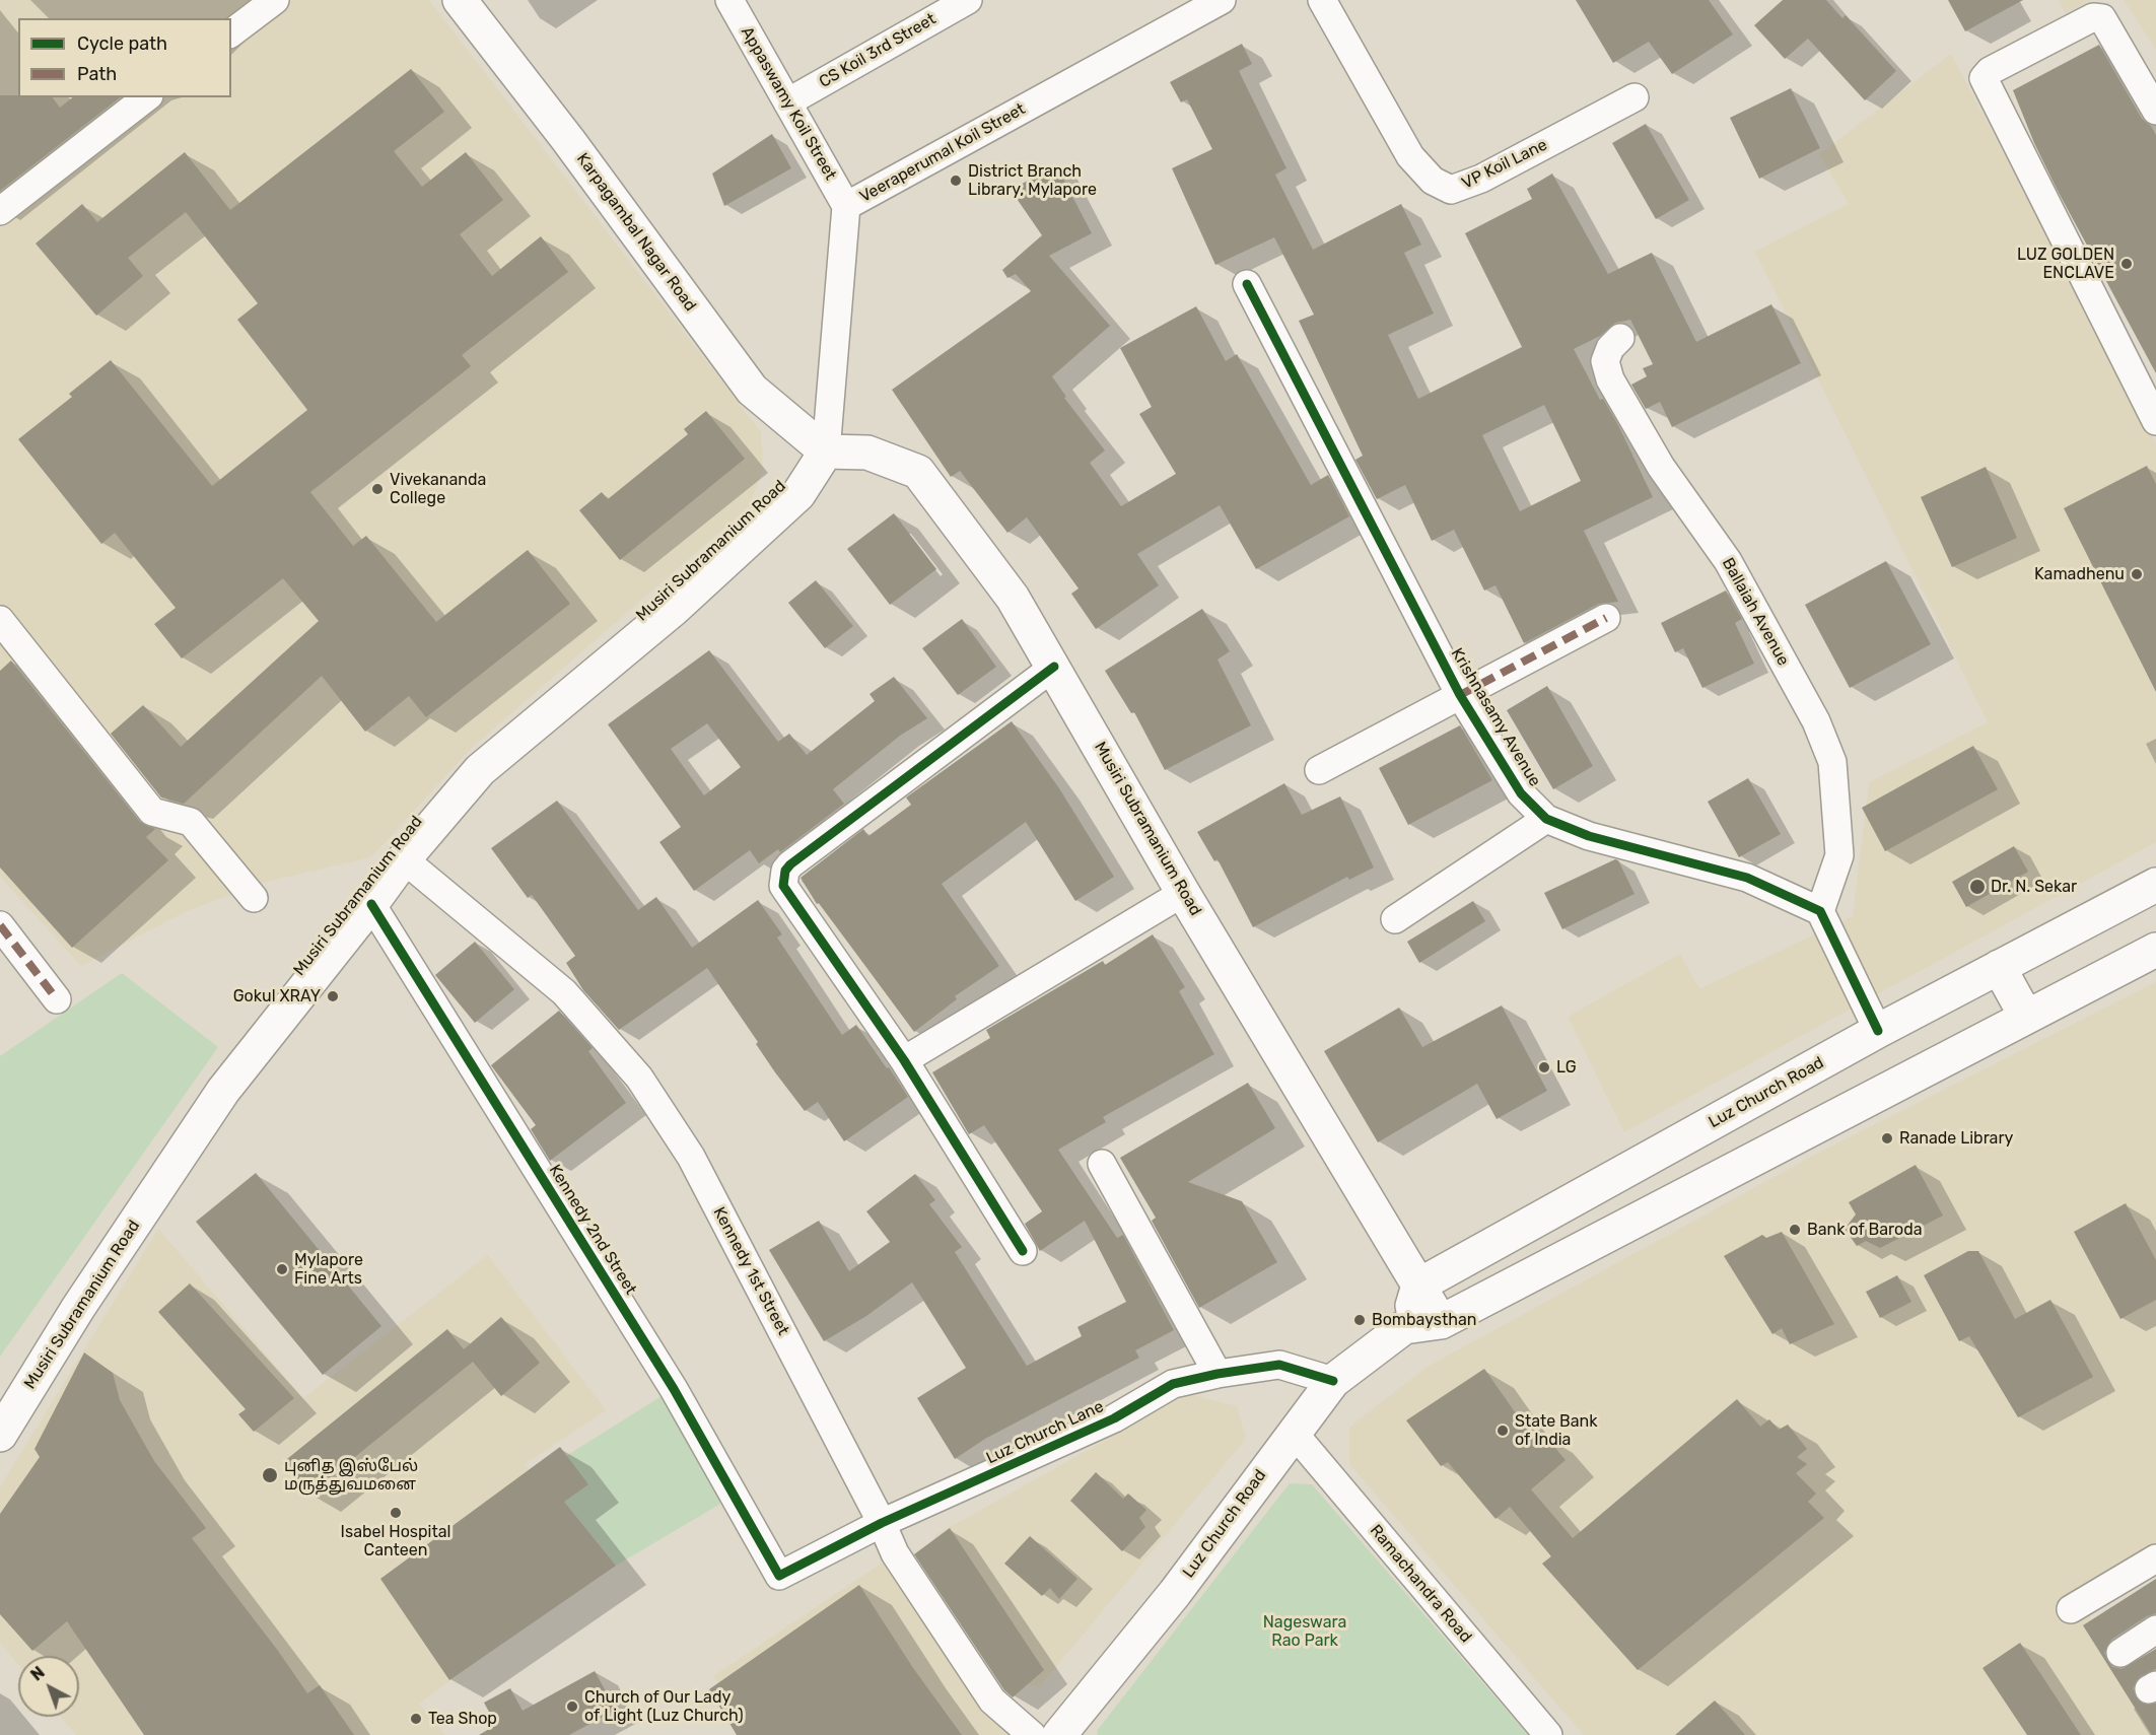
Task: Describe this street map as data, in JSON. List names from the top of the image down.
{
  "streets": {
    "main road": ["Karpagambal Nagar Road", "Musiri Subramanium Road", "Luz Church Road"],
    "street": [
      "CS Koil 3rd Street",
      "Appaswamy Koil Street",
      "Veeraperumal Koil Street",
      "VP Koil Lane",
      "Ballaiah Avenue",
      "Krishnasamy Avenue",
      "Kennedy 2nd Street",
      "Kennedy 1st Street",
      "Luz Church Lane",
      "Ramachandra Road"
    ]
  },
  "crossings": [
    ["CS Koil 3rd Street", "Appaswamy Koil Street"],
    ["Appaswamy Koil Street", "Veeraperumal Koil Street"],
    ["Veeraperumal Koil Street", "Karpagambal Nagar Road"],
    ["Veeraperumal Koil Street", "Musiri Subramanium Road"],
    ["Karpagambal Nagar Road", "Musiri Subramanium Road"],
    ["Musiri Subramanium Road", "Luz Church Road"],
    ["Musiri Subramanium Road", "Kennedy 2nd Street"],
    ["Musiri Subramanium Road", "Kennedy 1st Street"],
    ["Ballaiah Avenue", "Krishnasamy Avenue"],
    ["Luz Church Road", "Luz Church Lane"],
    ["Luz Church Road", "Ramachandra Road"],
    ["Kennedy 2nd Street", "Luz Church Lane"],
    ["Kennedy 1st Street", "Luz Church Lane"]
  ],
  "parks": ["Nageswara Rao Park"],
  "places": [
    "District Branch Library, Mylapore",
    "LUZ GOLDEN ENCLAVE",
    "Vivekananda College",
    "Kamadhenu",
    "Dr. N. Sekar",
    "Gokul XRAY",
    "LG",
    "Ranade Library",
    "Bank of Baroda",
    "Mylapore Fine Arts",
    "Bombaysthan",
    "State Bank of India",
    "புனித இஸ்பேல் மருத்துவமனை",
    "Isabel Hospital Canteen",
    "Church of Our Lady of Light (Luz Church)",
    "Tea Shop"
  ],
  "legend": ["Cycle path", "Path"],
  "north": "top left"
}
